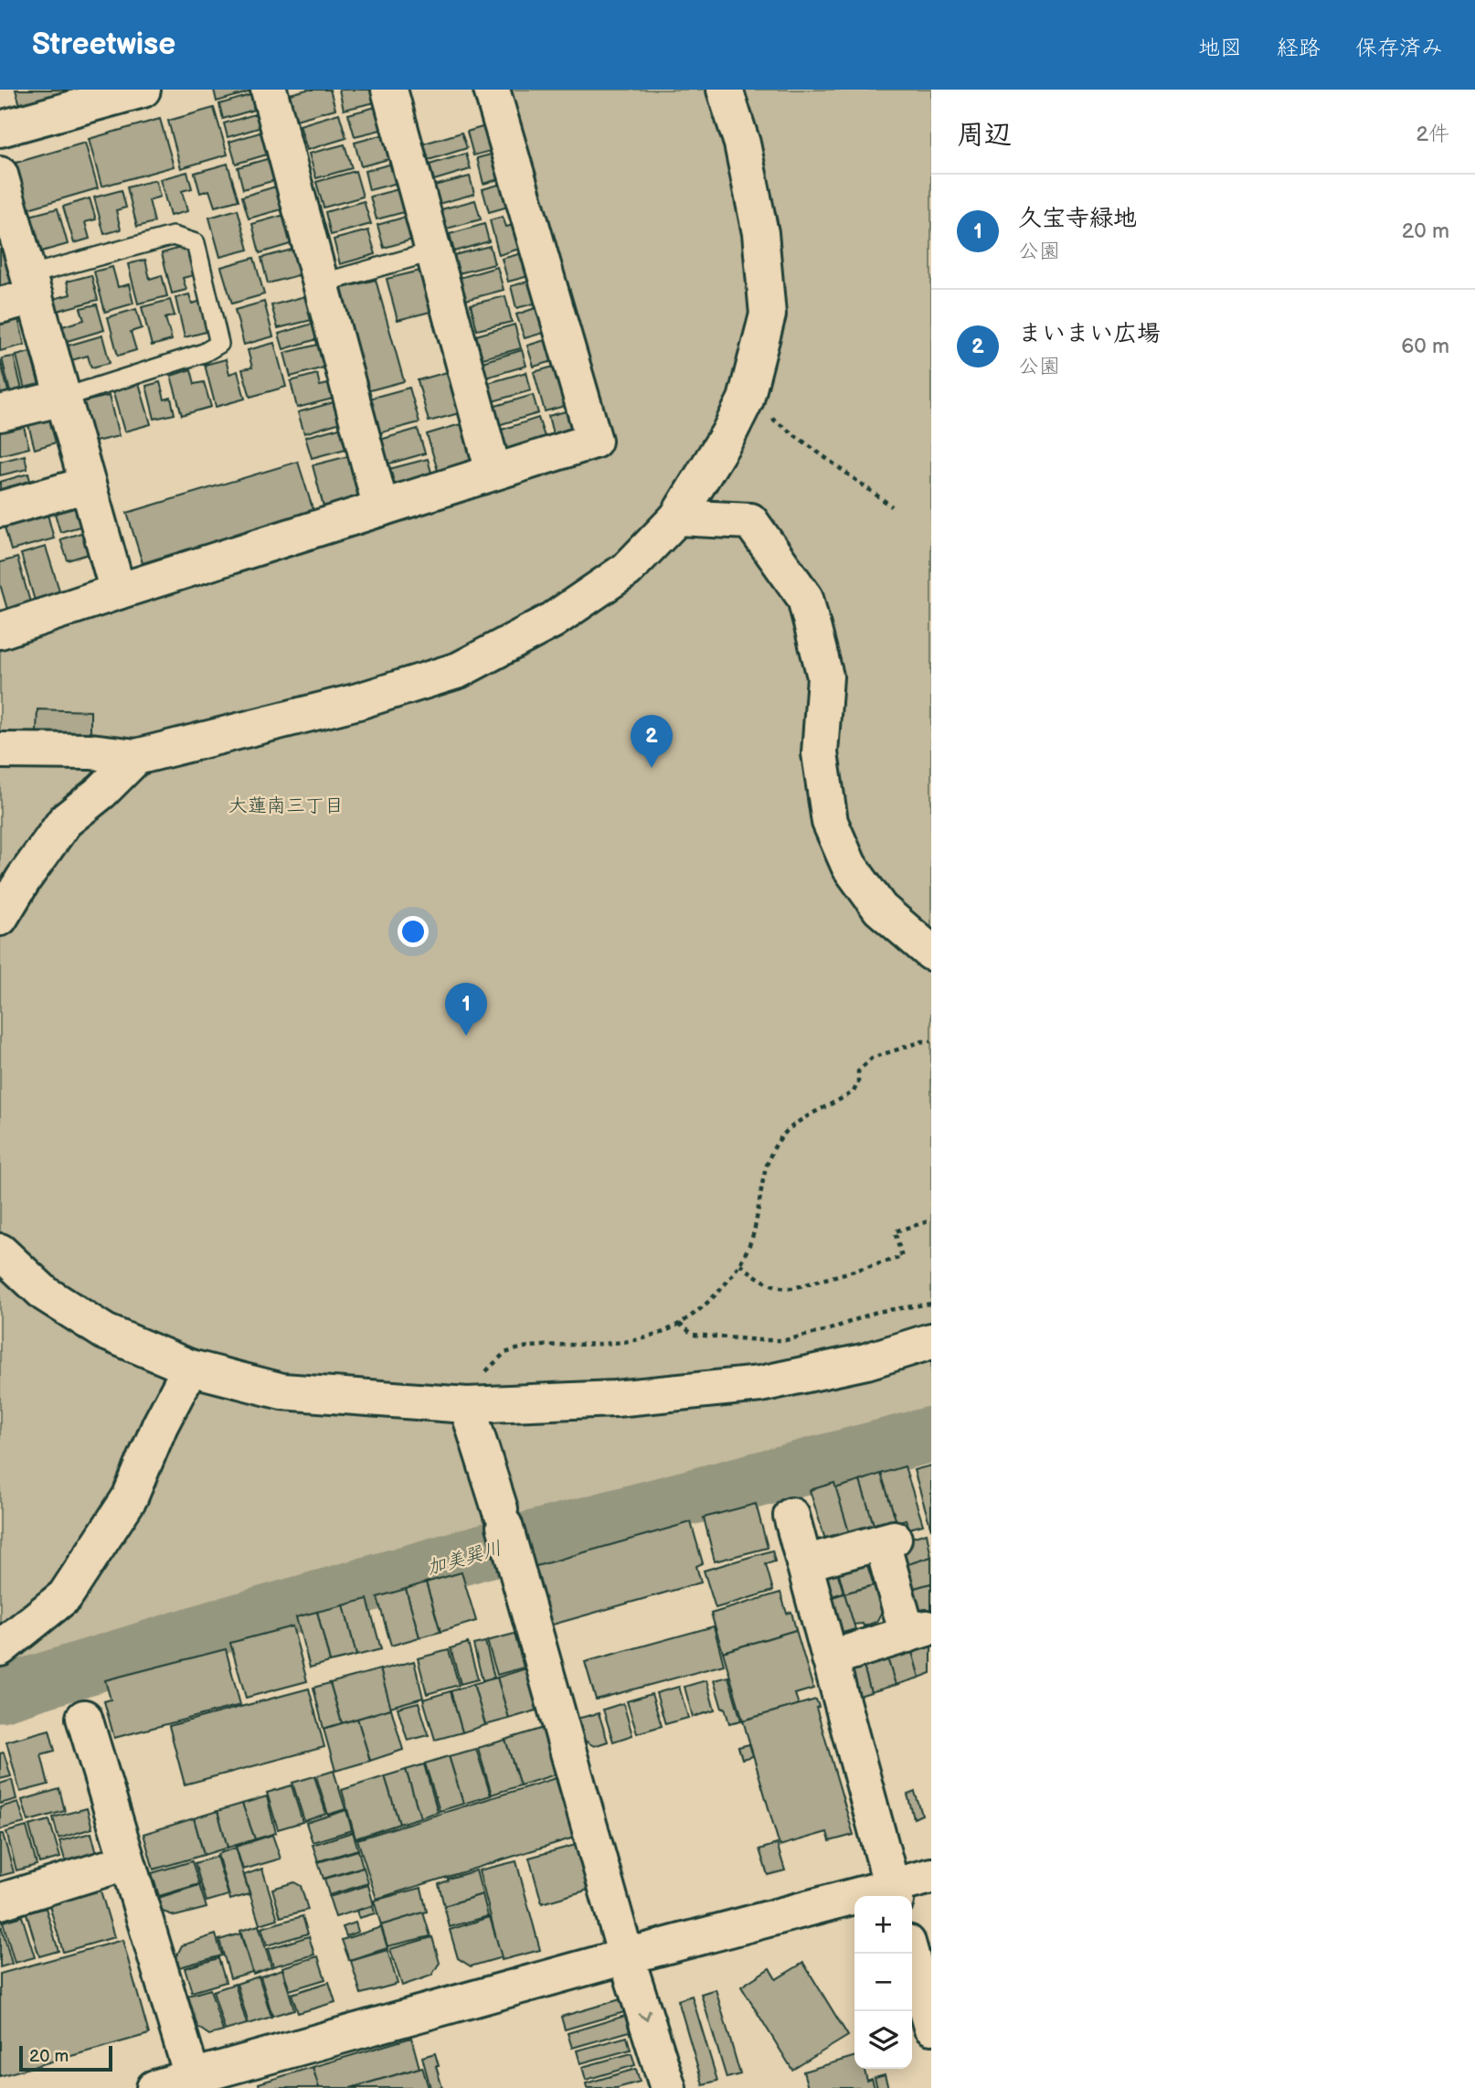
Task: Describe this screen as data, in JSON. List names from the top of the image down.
{
  "districts": ["大蓮南三丁目"],
  "water": ["加美巽川"],
  "scale_bar": "20 m",
  "page": {
    "header": "Streetwise",
    "nav": ["地図", "経路", "保存済み"],
    "heading": ["周辺", "2件"],
    "list": [
      {
        "mark": "1",
        "name": "久宝寺緑地",
        "note": "公園",
        "value": "20 m"
      },
      {
        "mark": "2",
        "name": "まいまい広場",
        "note": "公園",
        "value": "60 m"
      }
    ],
    "pins": ["2", "1"],
    "map_buttons": ["+", "−"],
    "scale": "20 m"
  }
}
